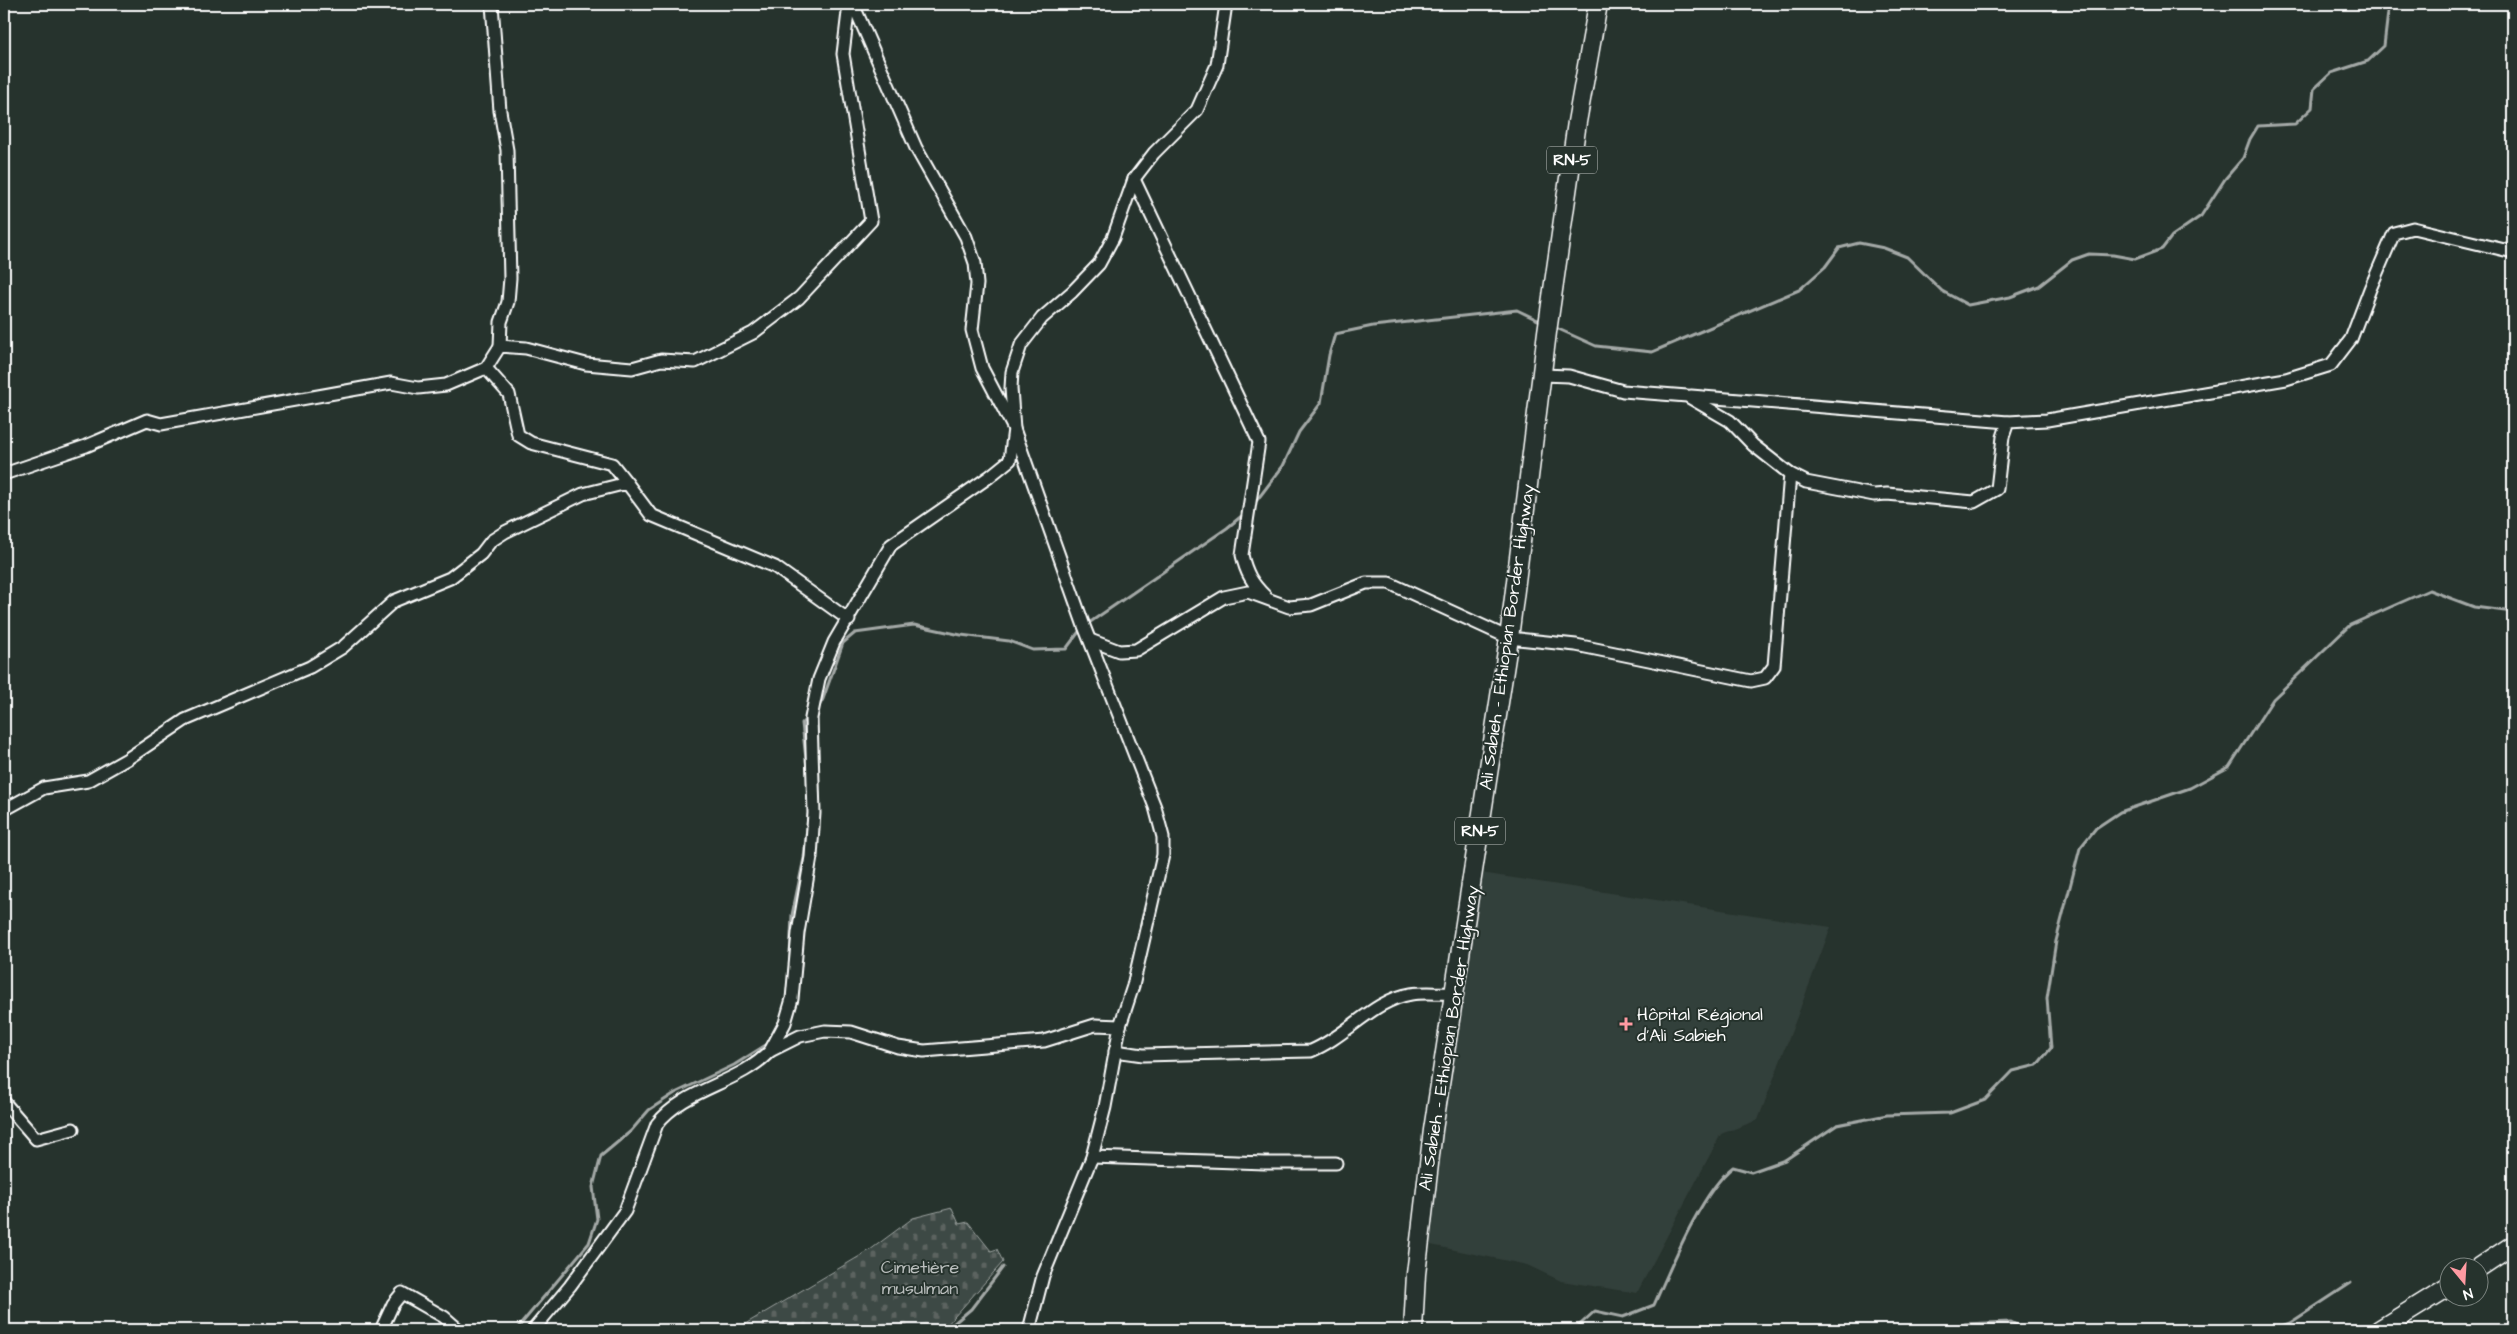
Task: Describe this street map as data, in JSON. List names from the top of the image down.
{
  "streets": {
    "main road": ["RN-5", "Ali Sabieh - Ethiopian Border Highway"]
  },
  "parks": ["Cimetière musulman"],
  "places": {
    "health": ["Hôpital Régional d'Ali Sabieh"]
  },
  "north": "bottom"
}
